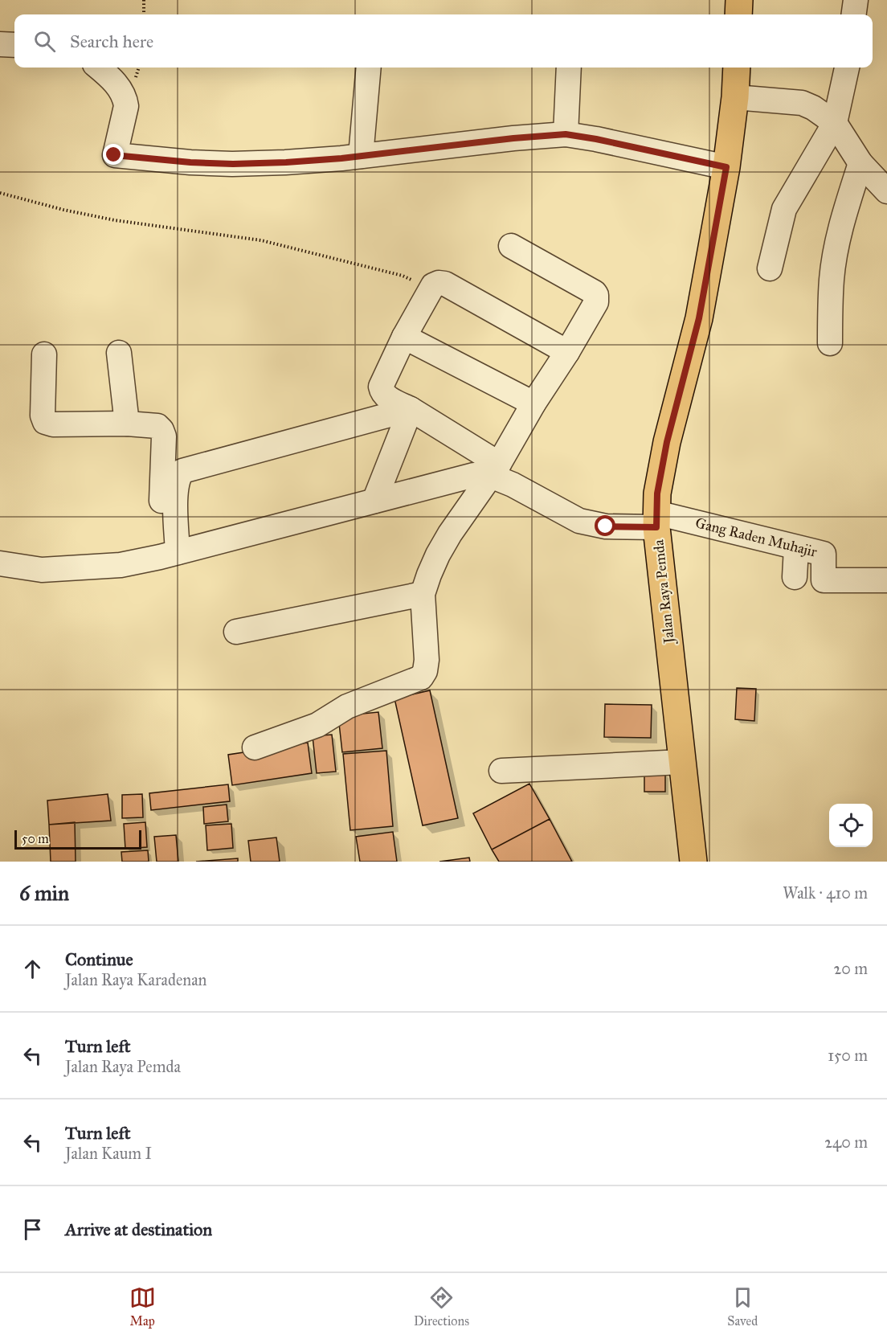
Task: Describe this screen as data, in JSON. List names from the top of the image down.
{
  "streets": {
    "main road": ["Jalan Raya Pemda"],
    "street": ["Gang Raden Muhajir"]
  },
  "crossings": [
    ["Gang Raden Muhajir", "Jalan Raya Pemda"]
  ],
  "scale_bar": "50 m",
  "page": {
    "search": "Search here",
    "scale": "50 m",
    "heading": ["6 min", "Walk · 410 m"],
    "list": [
      ["Continue", "Jalan Raya Karadenan", "20 m"],
      ["Turn left", "Jalan Raya Pemda", "150 m"],
      ["Turn left", "Jalan Kaum I", "240 m"],
      "Arrive at destination"
    ],
    "nav": ["Map", "Directions", "Saved"]
  }
}
